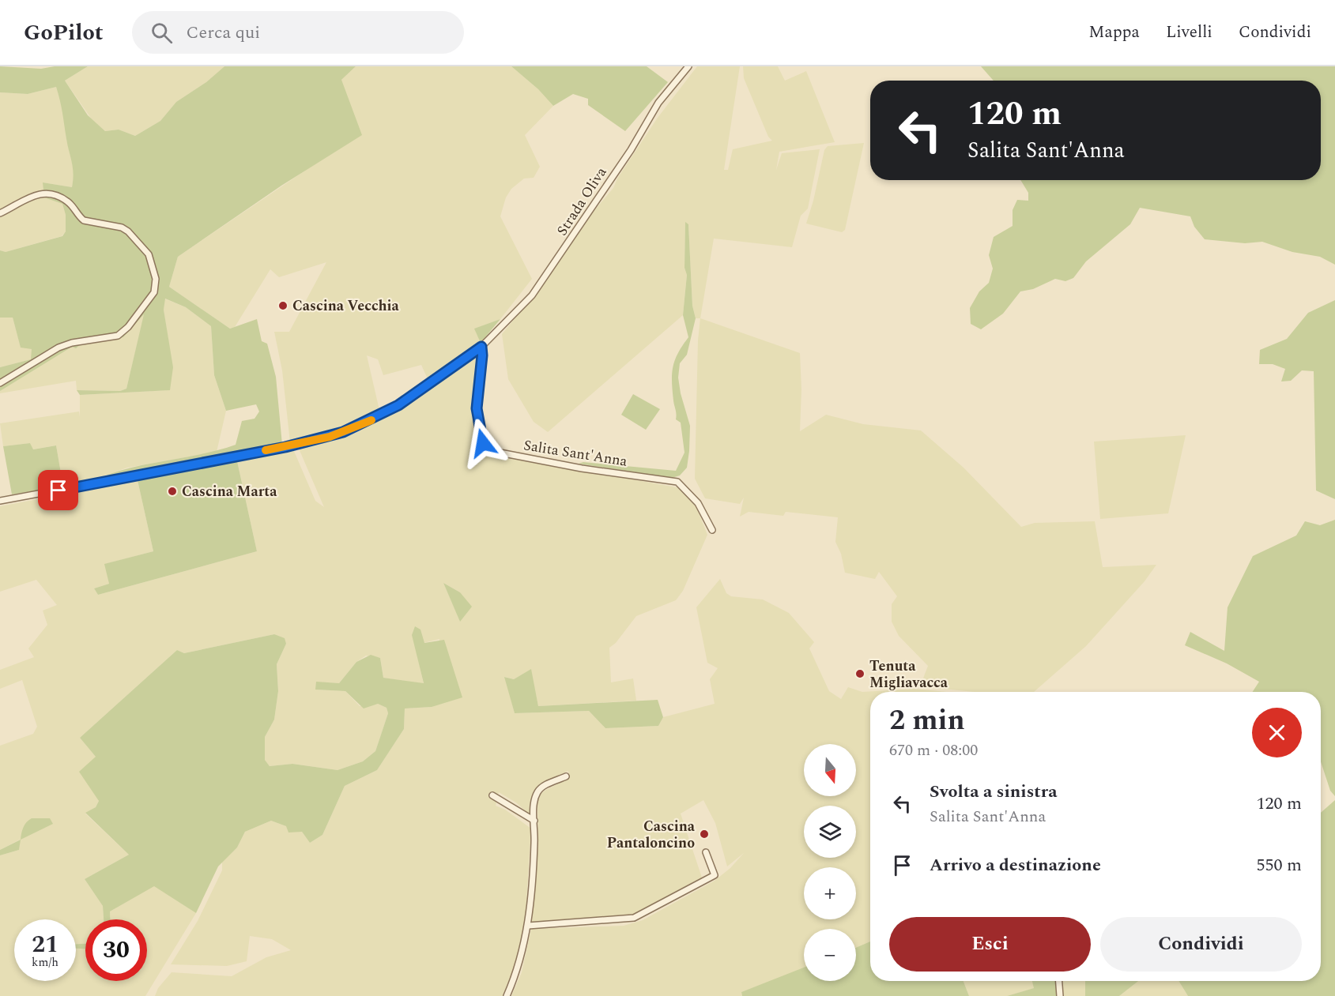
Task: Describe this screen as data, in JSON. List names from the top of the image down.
{
  "streets": {
    "street": ["Strada Oliva", "Salita Sant'Anna"]
  },
  "crossings": [
    ["Strada Oliva", "Salita Sant'Anna"]
  ],
  "places": [
    "Cascina Vecchia",
    "Cascina Marta",
    "Tenuta Migliavacca",
    "Cascina Pantaloncino"
  ],
  "north": "bottom",
  "page": {
    "header": "GoPilot",
    "search": "Cerca qui",
    "nav": ["Mappa", "Livelli", "Condividi"],
    "turn": ["120 m", "Salita Sant'Anna"],
    "heading": ["2 min", "670 m · 08:00"],
    "map_buttons": ["+", "−"],
    "list": [
      {
        "name": "Svolta a sinistra",
        "note": "Salita Sant'Anna",
        "value": "120 m"
      },
      {
        "name": "Arrivo a destinazione",
        "value": "550 m"
      }
    ],
    "buttons": ["Esci", "Condividi"],
    "speed": "21 km/h",
    "limit": "30"
  }
}
